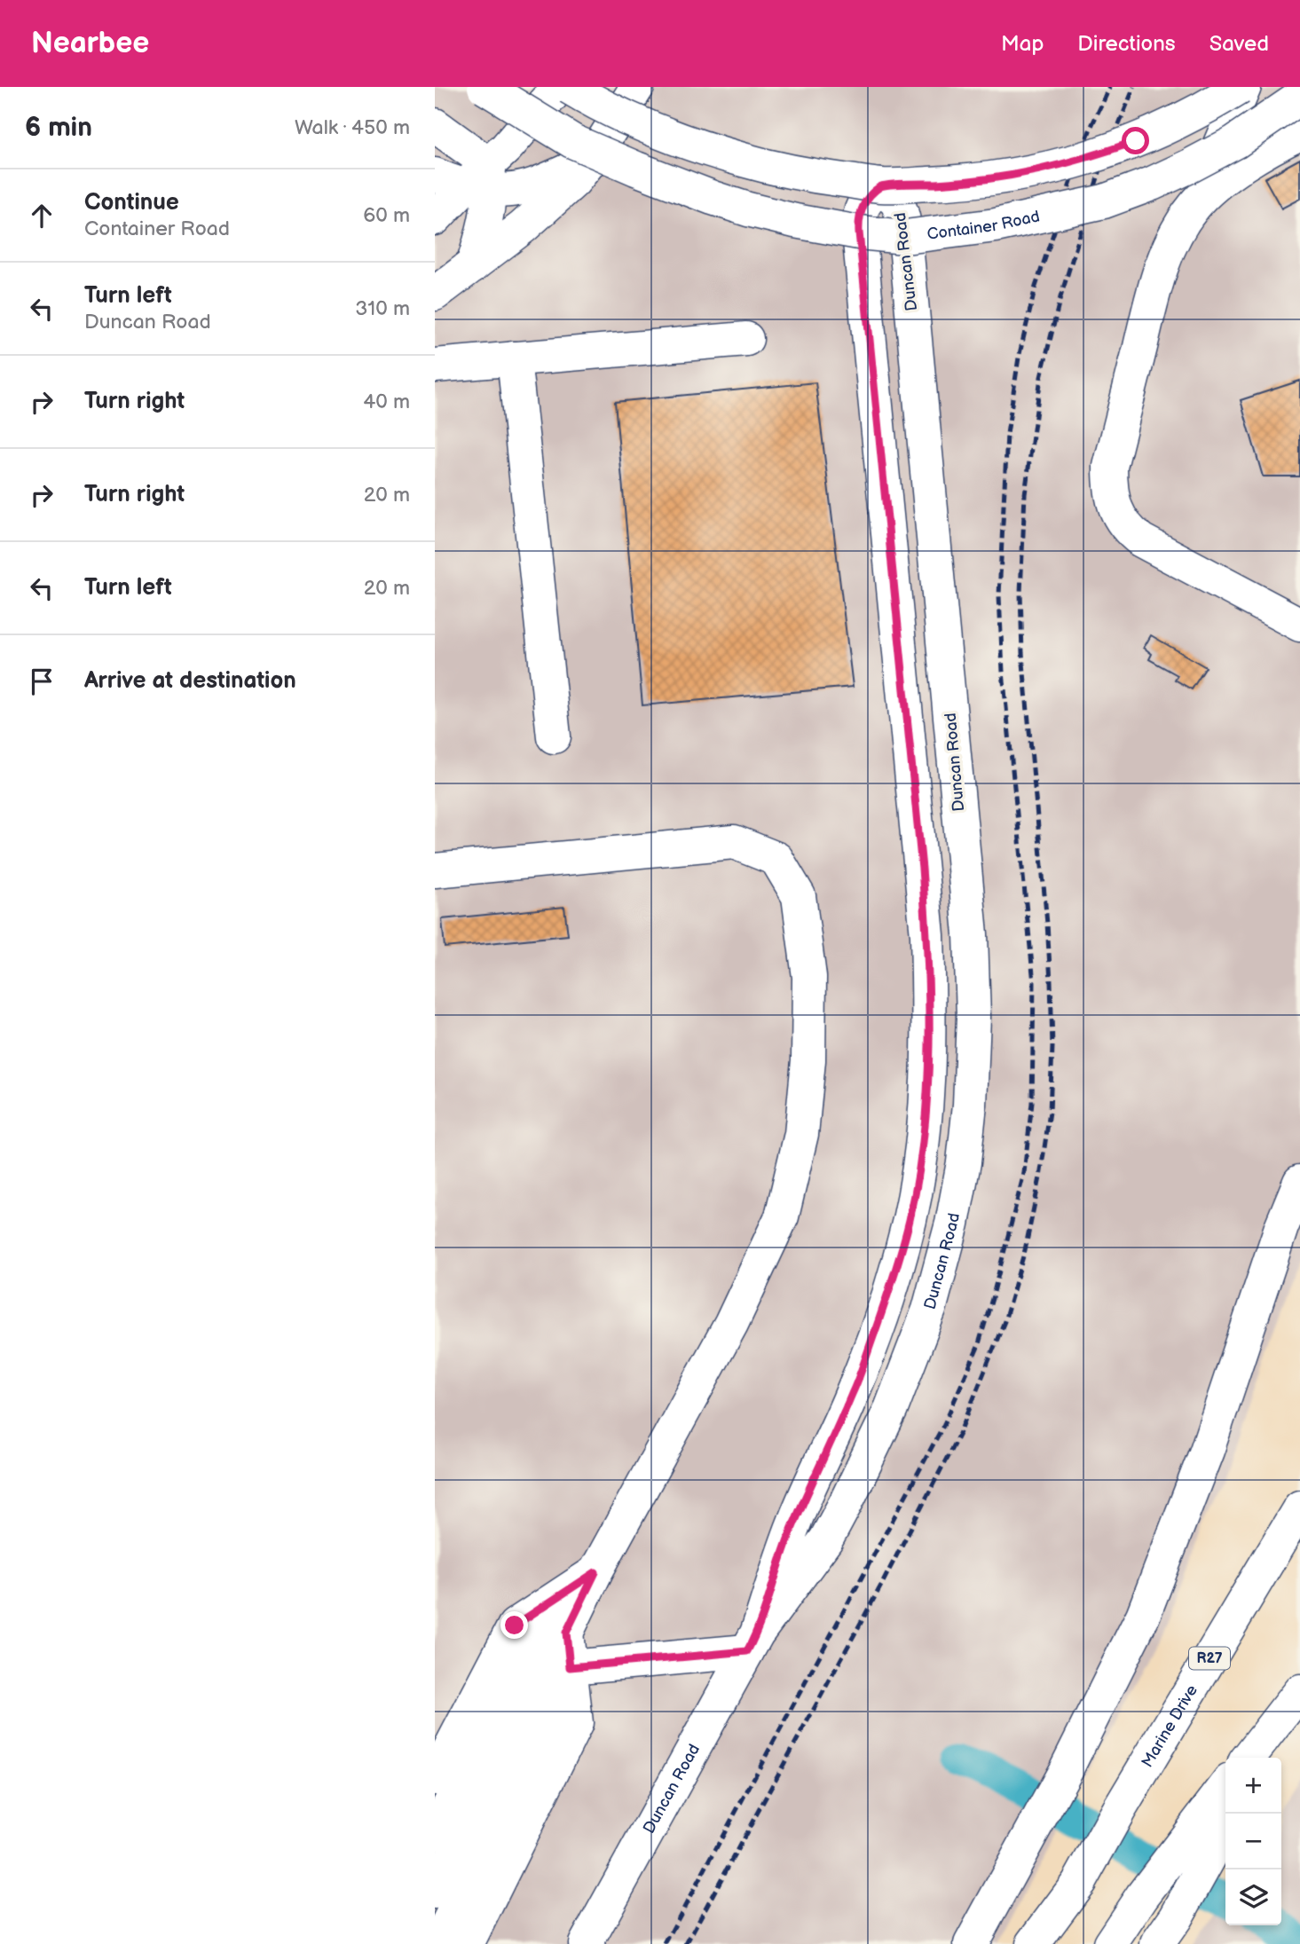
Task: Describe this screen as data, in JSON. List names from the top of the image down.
{
  "streets": {
    "main road": [
      "Container Road",
      "Duncan Road",
      "R27",
      "Marine Drive"
    ]
  },
  "crossings": [
    ["Container Road", "Duncan Road"]
  ],
  "page": {
    "header": "Nearbee",
    "nav": ["Map", "Directions", "Saved"],
    "heading": ["6 min", "Walk · 450 m"],
    "list": [
      ["Continue", "Container Road", "60 m"],
      ["Turn left", "Duncan Road", "310 m"],
      ["Turn right", "40 m"],
      ["Turn right", "20 m"],
      ["Turn left", "20 m"],
      "Arrive at destination"
    ],
    "map_buttons": ["+", "−"]
  }
}
